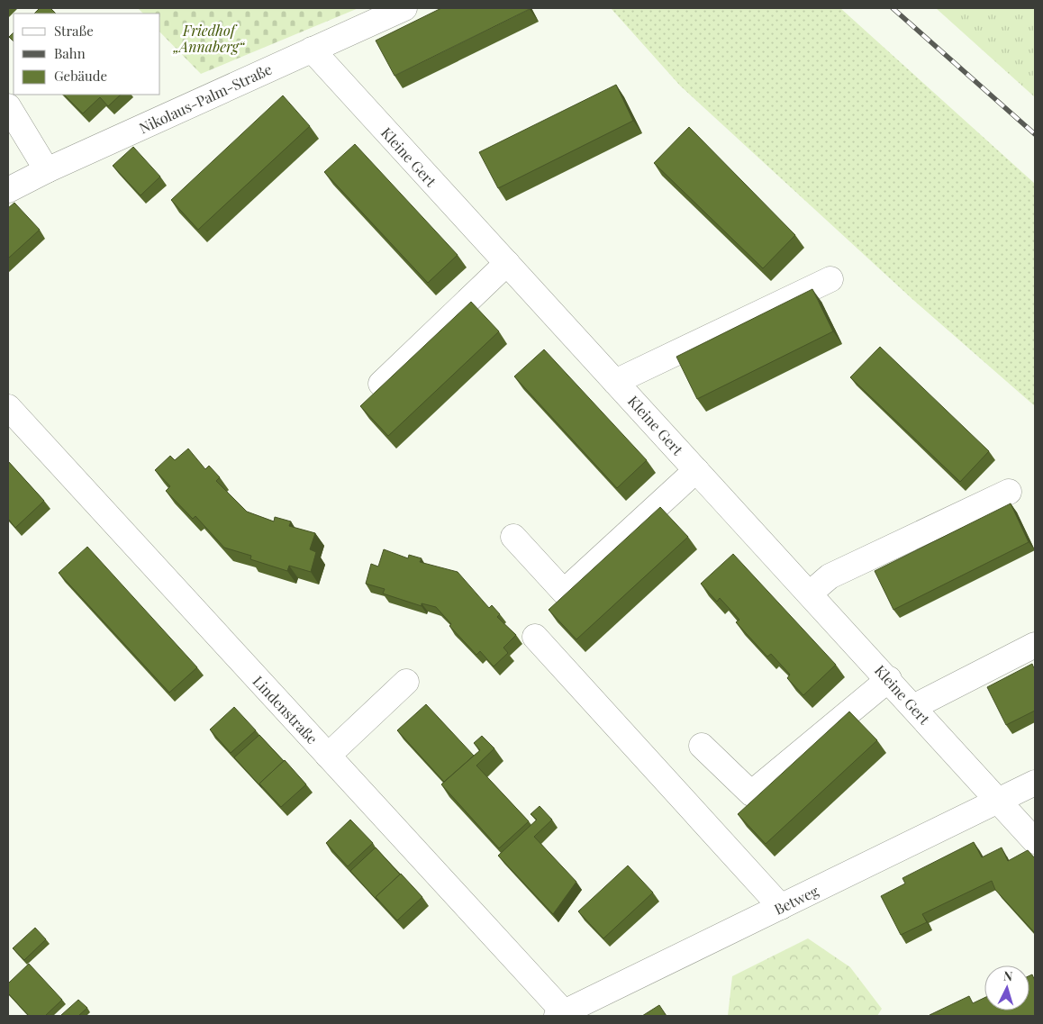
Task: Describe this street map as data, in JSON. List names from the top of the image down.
{
  "streets": {
    "street": [
      "Nikolaus-Palm-Straße",
      "Kleine Gert",
      "Lindenstraße",
      "Betweg"
    ]
  },
  "crossings": [
    ["Nikolaus-Palm-Straße", "Kleine Gert"],
    ["Kleine Gert", "Betweg"],
    ["Lindenstraße", "Betweg"]
  ],
  "parks": ["Friedhof „Annaberg“"],
  "legend": ["Straße", "Bahn", "Gebäude"],
  "north": "top"
}
